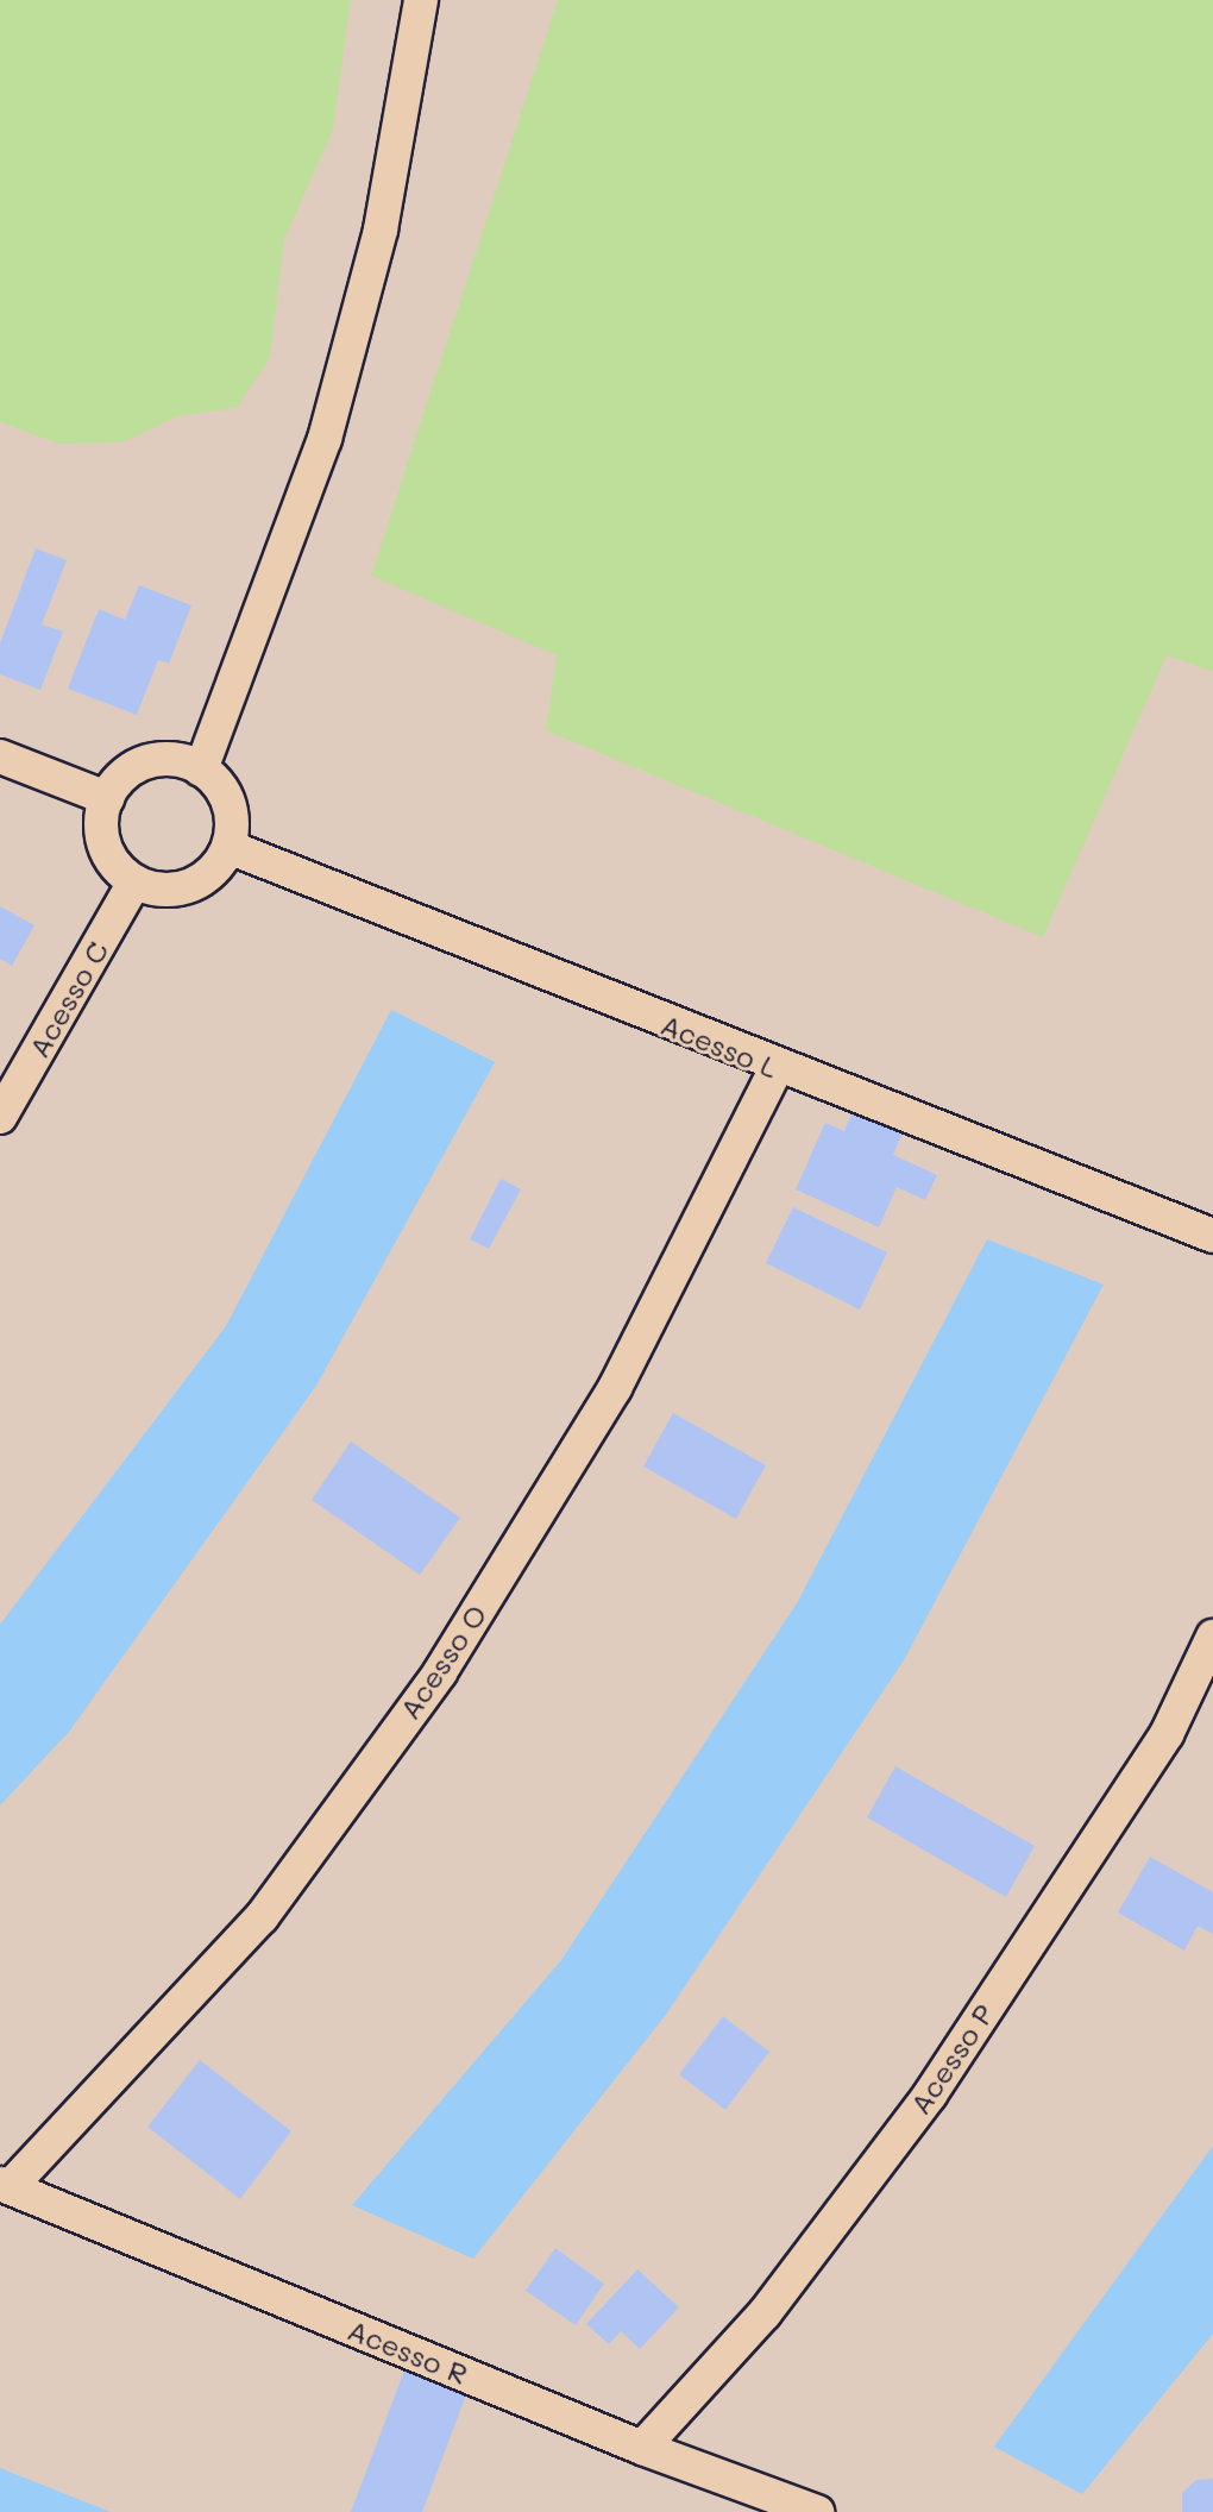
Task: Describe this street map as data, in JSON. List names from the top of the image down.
{
  "streets": {
    "street": [
      "Acesso C",
      "Acesso L",
      "Acesso O",
      "Acesso P",
      "Acesso R"
    ]
  },
  "crossings": [
    ["Acesso C", "Acesso L"],
    ["Acesso L", "Acesso O"],
    ["Acesso O", "Acesso R"],
    ["Acesso P", "Acesso R"]
  ]
}
